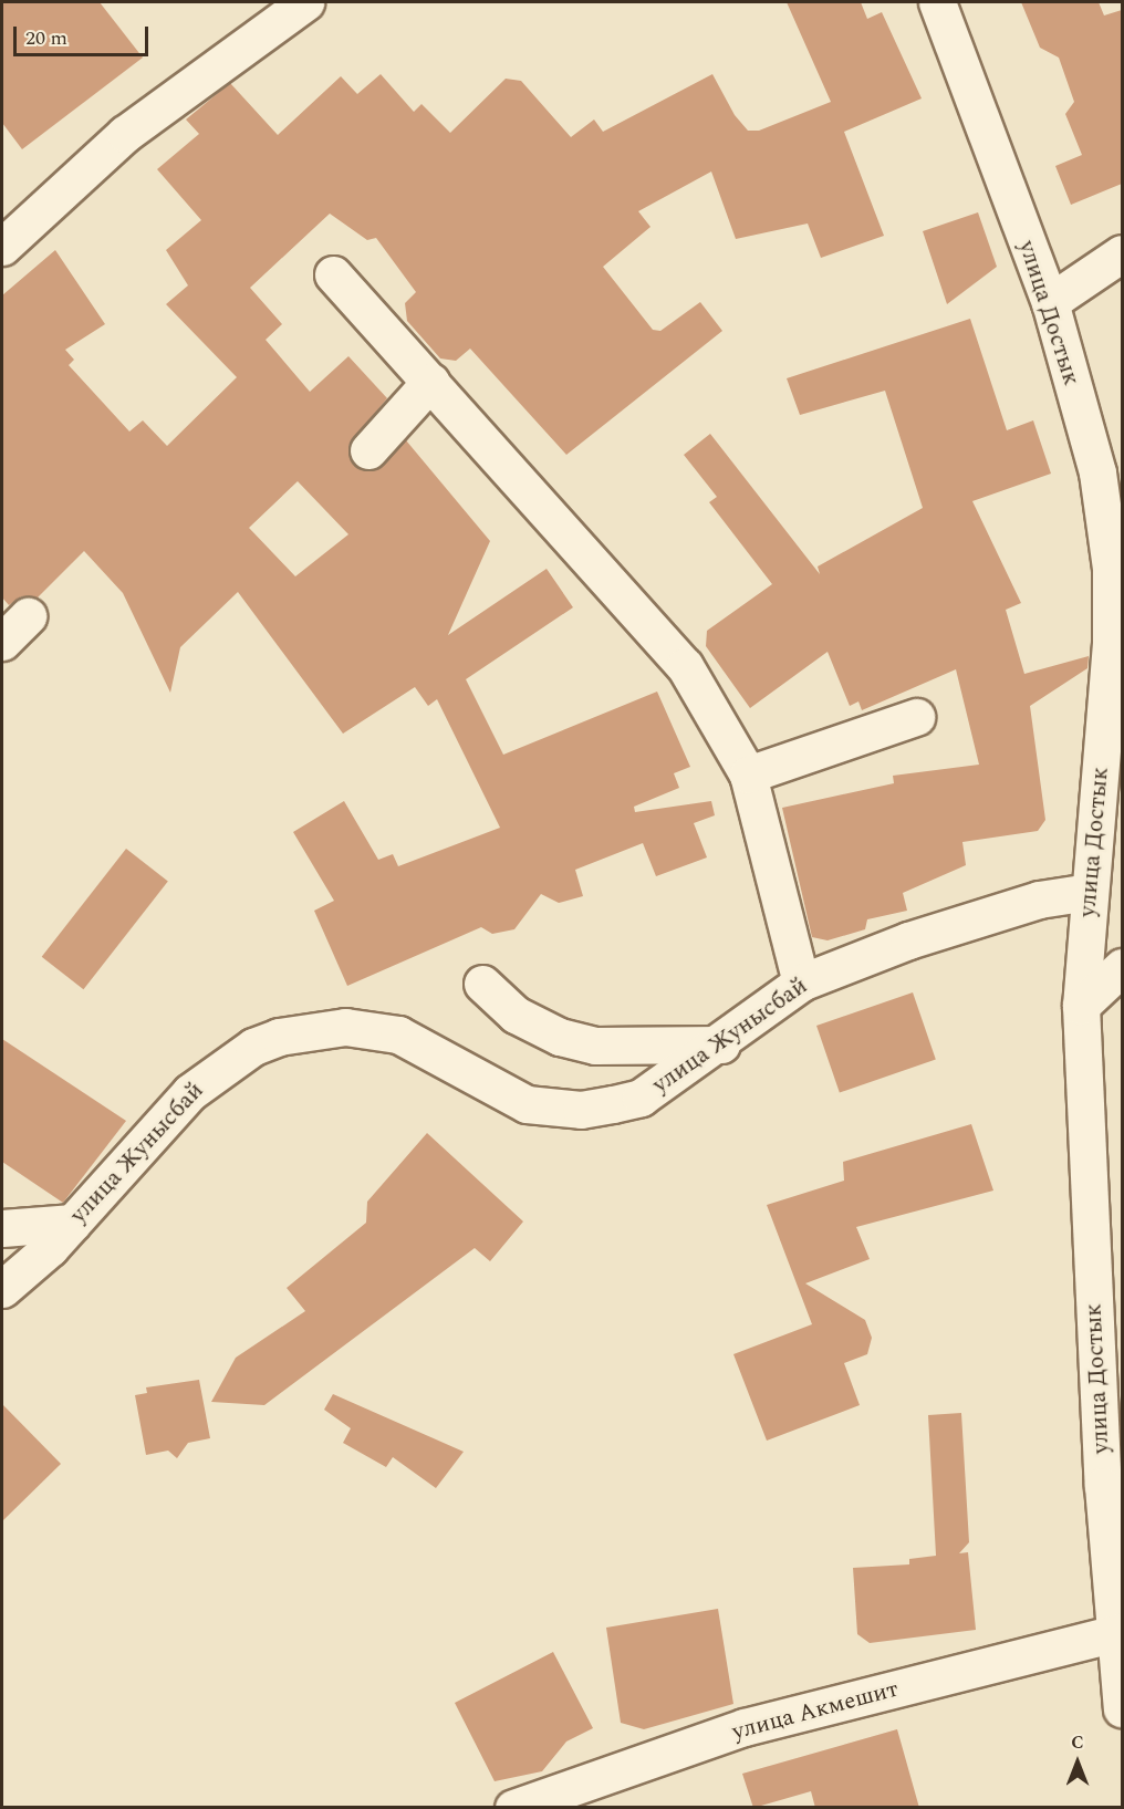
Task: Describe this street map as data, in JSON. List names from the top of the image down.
{
  "streets": {
    "street": ["улица Достык", "улица Жунысбай", "улица Акмешит"]
  },
  "crossings": [
    ["улица Достык", "улица Жунысбай"],
    ["улица Достык", "улица Акмешит"]
  ],
  "scale_bar": "20 m",
  "north": "top"
}
